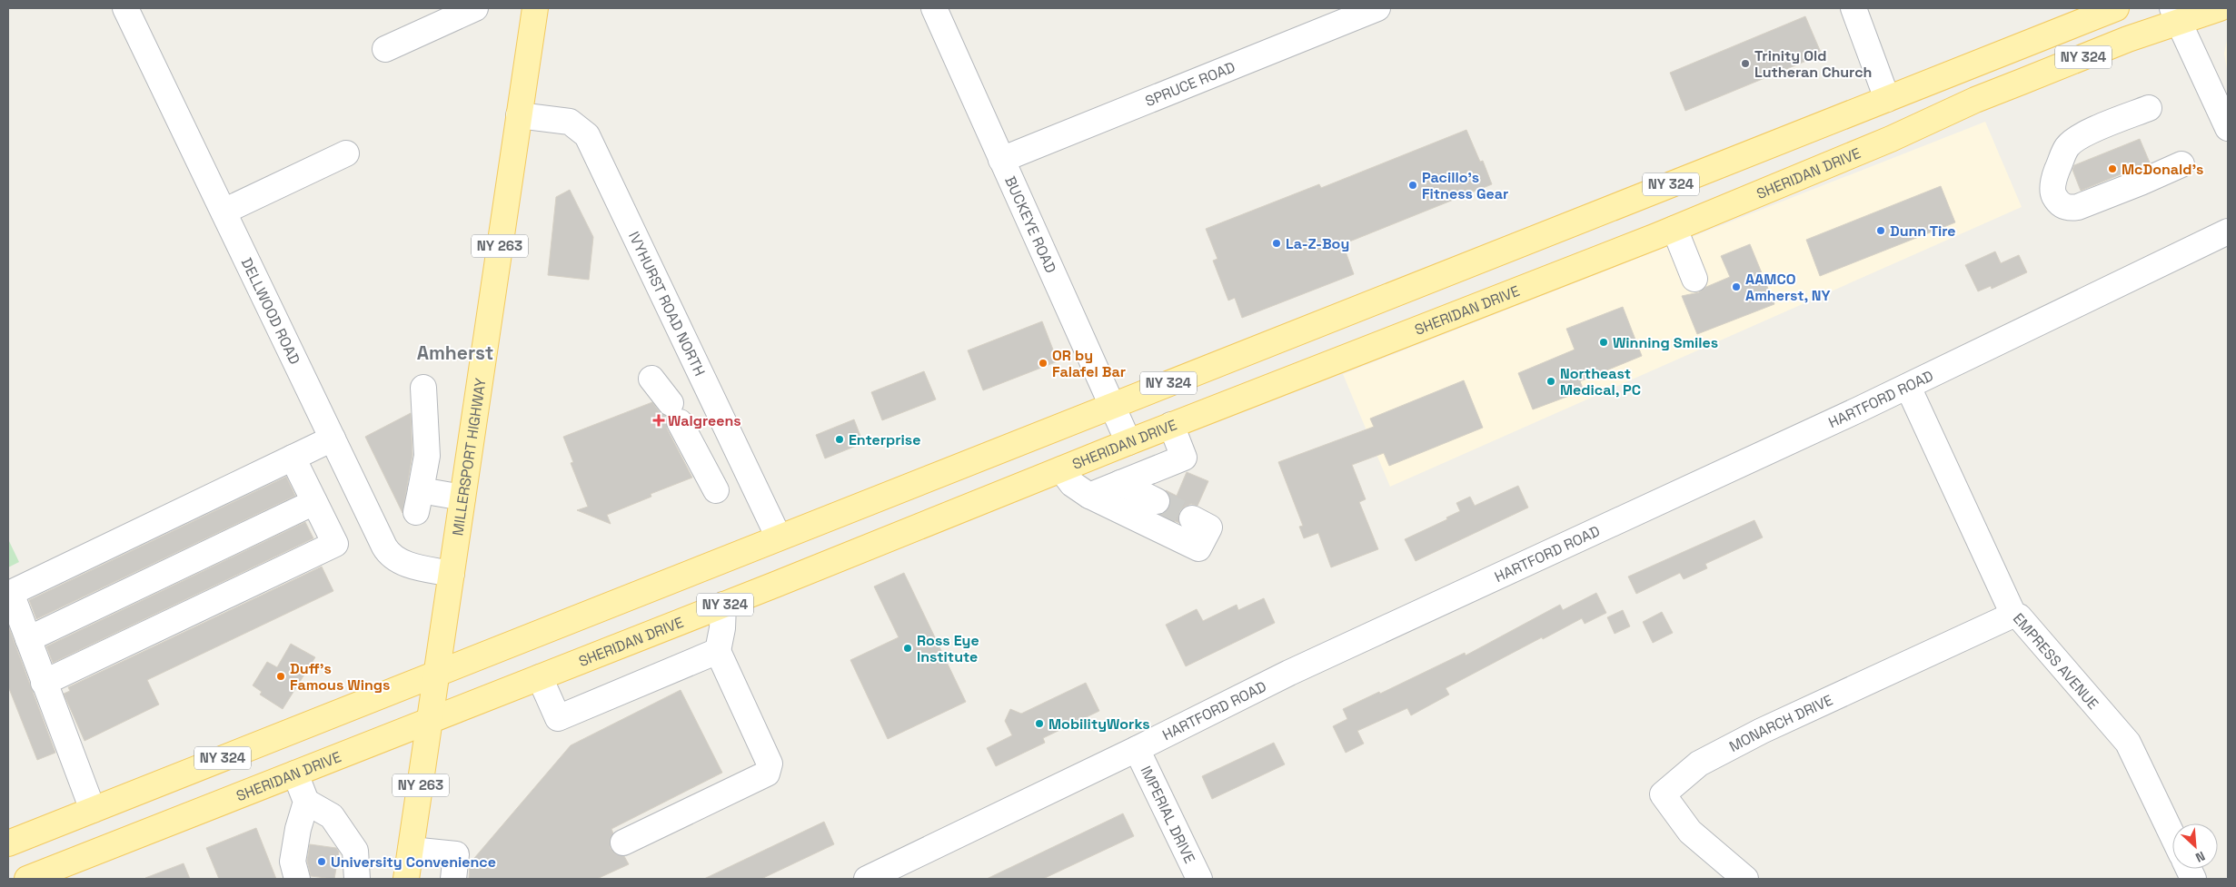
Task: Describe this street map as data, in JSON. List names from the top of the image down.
{
  "streets": {
    "main road": [
      "NY 324",
      "SHERIDAN DRIVE",
      "NY 263",
      "MILLERSPORT HIGHWAY"
    ],
    "street": [
      "SPRUCE ROAD",
      "BUCKEYE ROAD",
      "IVYHURST ROAD NORTH",
      "DELLWOOD ROAD",
      "HARTFORD ROAD",
      "EMPRESS AVENUE",
      "MONARCH DRIVE",
      "IMPERIAL DRIVE"
    ]
  },
  "crossings": [
    ["NY 324", "BUCKEYE ROAD"],
    ["NY 324", "IVYHURST ROAD NORTH"],
    ["NY 324", "MILLERSPORT HIGHWAY"],
    ["SPRUCE ROAD", "BUCKEYE ROAD"],
    ["SHERIDAN DRIVE", "BUCKEYE ROAD"],
    ["SHERIDAN DRIVE", "MILLERSPORT HIGHWAY"],
    ["IVYHURST ROAD NORTH", "MILLERSPORT HIGHWAY"],
    ["DELLWOOD ROAD", "MILLERSPORT HIGHWAY"],
    ["HARTFORD ROAD", "EMPRESS AVENUE"],
    ["HARTFORD ROAD", "IMPERIAL DRIVE"],
    ["EMPRESS AVENUE", "MONARCH DRIVE"]
  ],
  "districts": ["Amherst"],
  "places": {
    "other": [
      "Trinity Old Lutheran Church",
      "McDonald's",
      "Pacillo's Fitness Gear",
      "Dunn Tire",
      "La-Z-Boy",
      "AAMCO Amherst, NY",
      "Winning Smiles",
      "OR by Falafel Bar",
      "Northeast Medical, PC",
      "Enterprise",
      "Ross Eye Institute",
      "Duff's Famous Wings",
      "MobilityWorks",
      "University Convenience"
    ],
    "health": ["Walgreens"]
  },
  "north": "bottom right"
}
